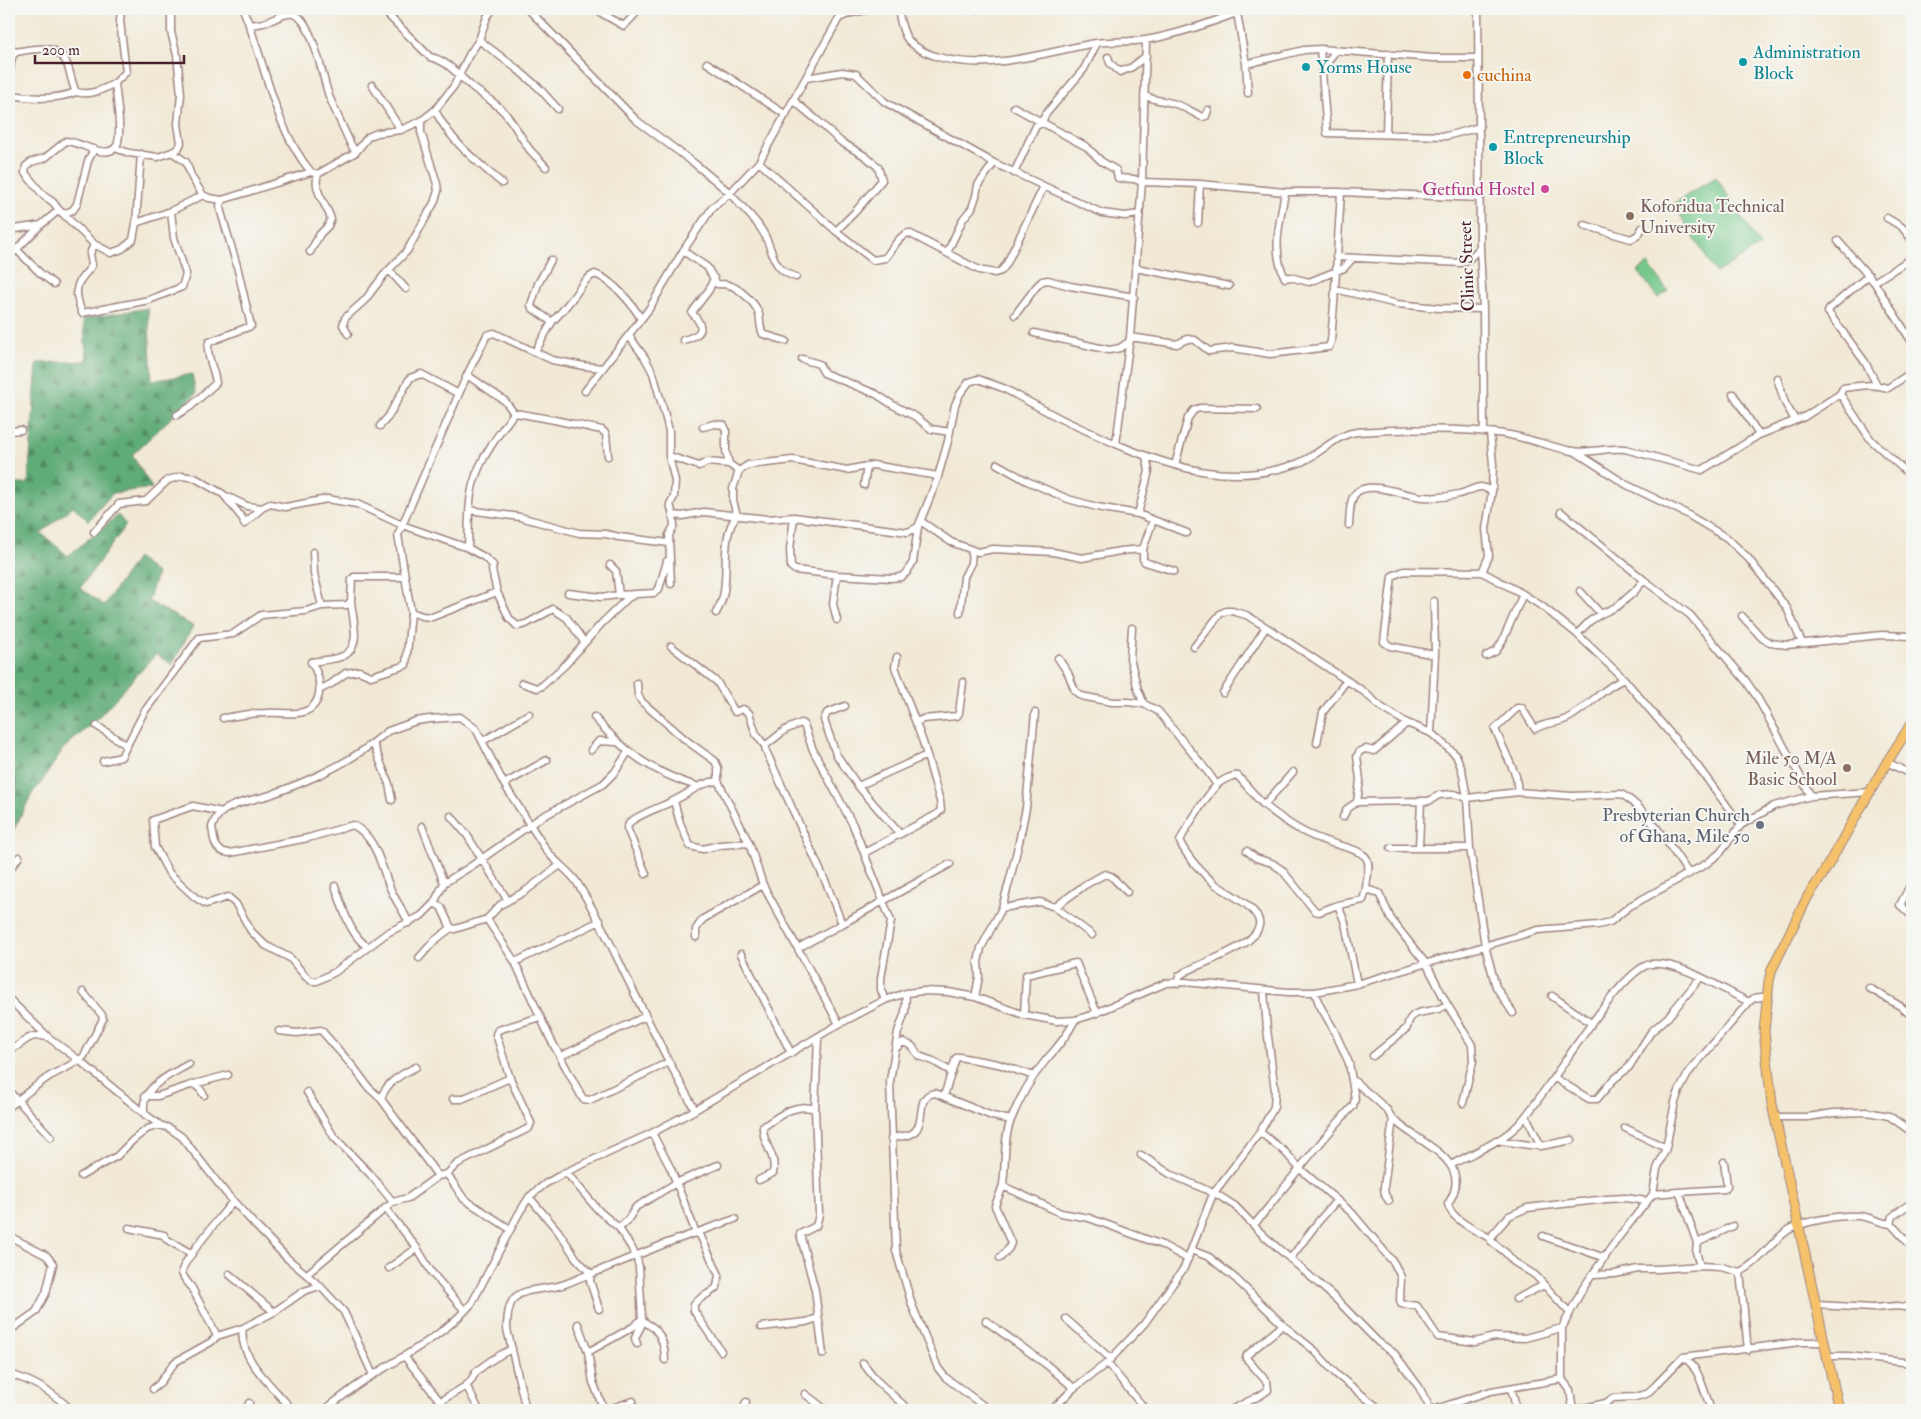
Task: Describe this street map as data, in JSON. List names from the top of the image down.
{
  "streets": {
    "street": ["Clinic Street"]
  },
  "places": [
    "Administration Block",
    "Yorms House",
    "cuchina",
    "Entrepreneurship Block",
    "Getfund Hostel",
    "Koforidua Technical University",
    "Mile 50 M/A Basic School",
    "Presbyterian Church of Ghana, Mile 50"
  ],
  "scale_bar": "200 m"
}
